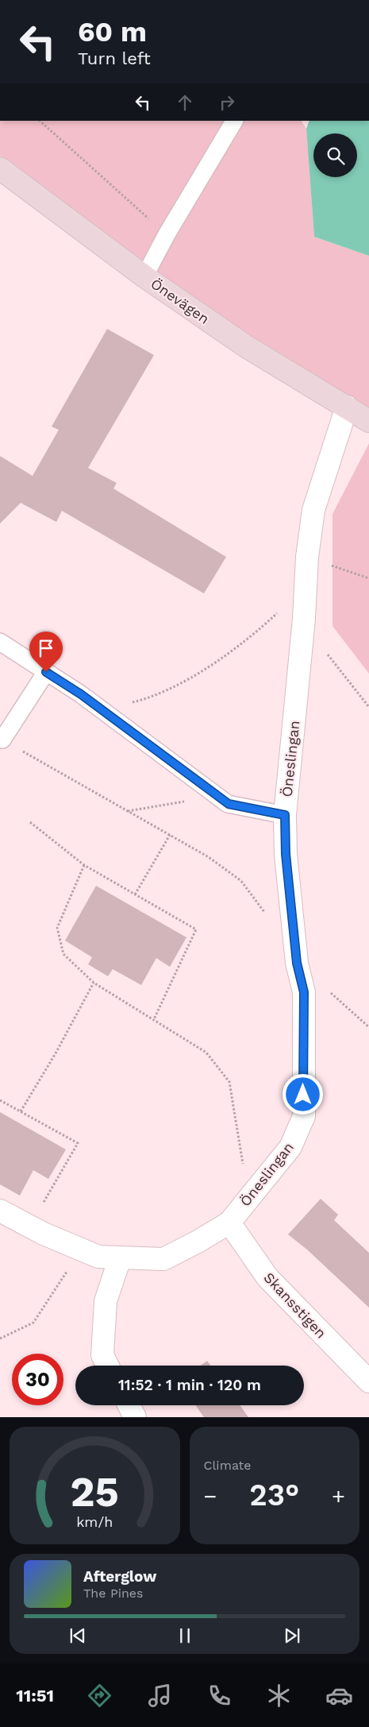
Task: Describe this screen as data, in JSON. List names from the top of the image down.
{
  "streets": {
    "street": ["Önevägen", "Öneslingan", "Skansstigen"]
  },
  "crossings": [
    ["Önevägen", "Öneslingan"],
    ["Öneslingan", "Skansstigen"]
  ],
  "page": {
    "turn": ["60 m", "Turn left"],
    "limit": "30",
    "trip": "11:52 · 1 min · 120 m",
    "tile": "Climate",
    "heat": ["−", "23°", "+"],
    "song": ["Afterglow", "The Pines"],
    "tabs": "11:51",
    "gauge": ["25", "km/h"]
  }
}
